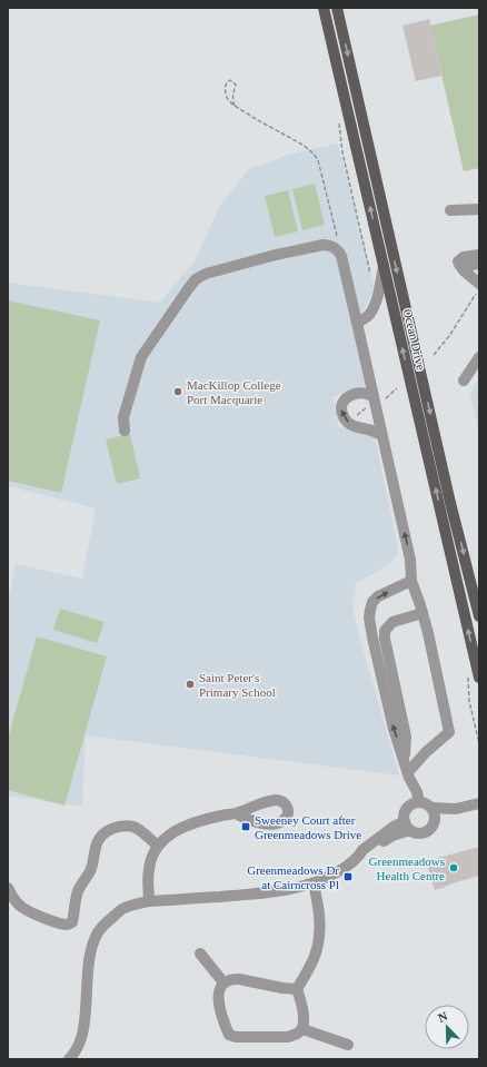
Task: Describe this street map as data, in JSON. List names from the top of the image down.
{
  "streets": {
    "main road": ["Ocean Drive"]
  },
  "places": {
    "other": ["MacKillop College Port Macquarie", "Saint Peter's Primary School", "Greenmeadows Health Centre"],
    "transit": ["Sweeney Court after Greenmeadows Drive", "Greenmeadows Dr at Cairncross Pl"]
  },
  "north": "top left"
}
